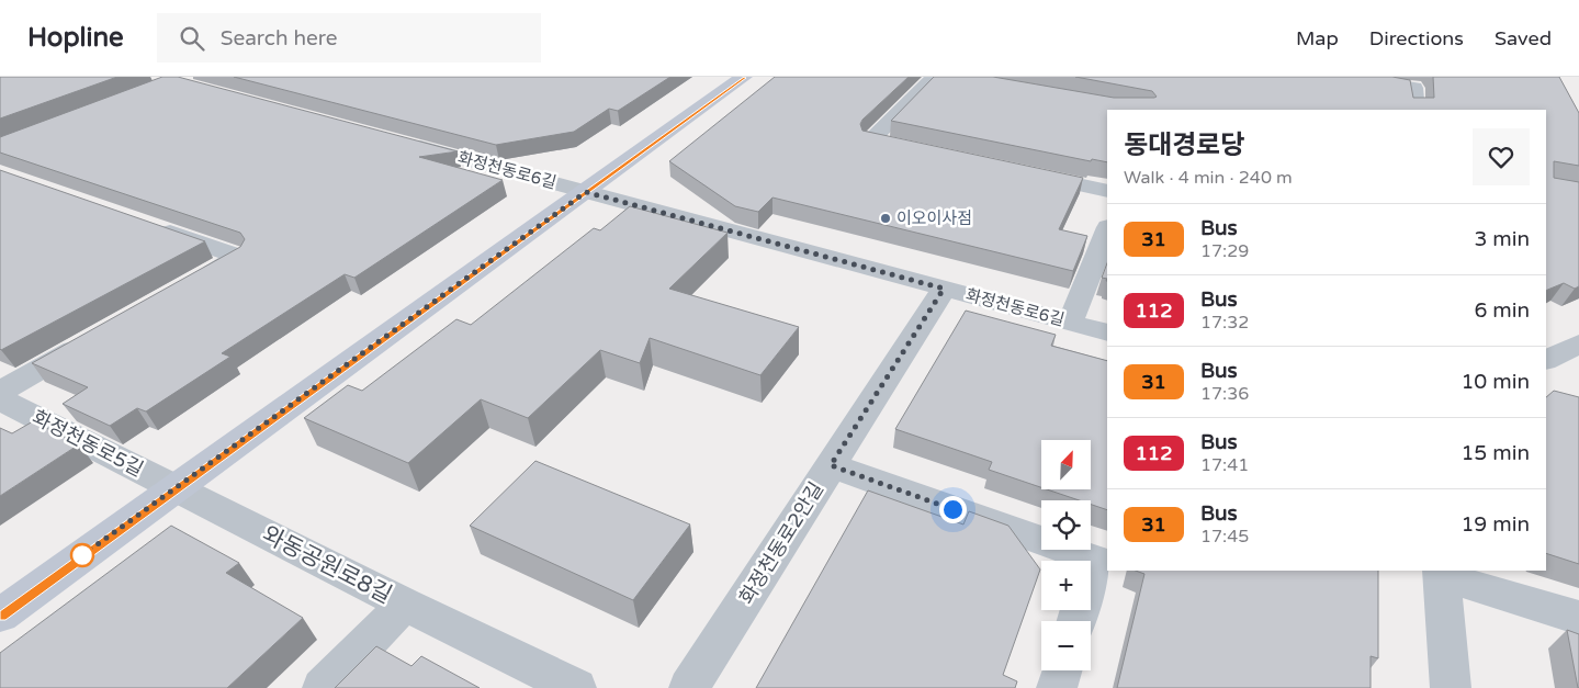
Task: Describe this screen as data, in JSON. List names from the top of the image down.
{
  "streets": {
    "street": [
      "화정천동로6길",
      "화정천동로5길",
      "화정천동로2안길",
      "와동공원로8길"
    ]
  },
  "crossings": [
    ["화정천동로6길", "화정천동로2안길"],
    ["화정천동로5길", "와동공원로8길"]
  ],
  "places": ["이오이사점"],
  "lines": ["bus line 31"],
  "north": "top right",
  "page": {
    "header": "Hopline",
    "search": "Search here",
    "nav": ["Map", "Directions", "Saved"],
    "heading": ["동대경로당", "Walk · 4 min · 240 m"],
    "list": [
      {
        "mark": "31",
        "name": "Bus",
        "note": "17:29",
        "value": "3 min"
      },
      {
        "mark": "112",
        "name": "Bus",
        "note": "17:32",
        "value": "6 min"
      },
      {
        "mark": "31",
        "name": "Bus",
        "note": "17:36",
        "value": "10 min"
      },
      {
        "mark": "112",
        "name": "Bus",
        "note": "17:41",
        "value": "15 min"
      },
      {
        "mark": "31",
        "name": "Bus",
        "note": "17:45",
        "value": "19 min"
      }
    ],
    "map_buttons": ["+", "−"]
  }
}
